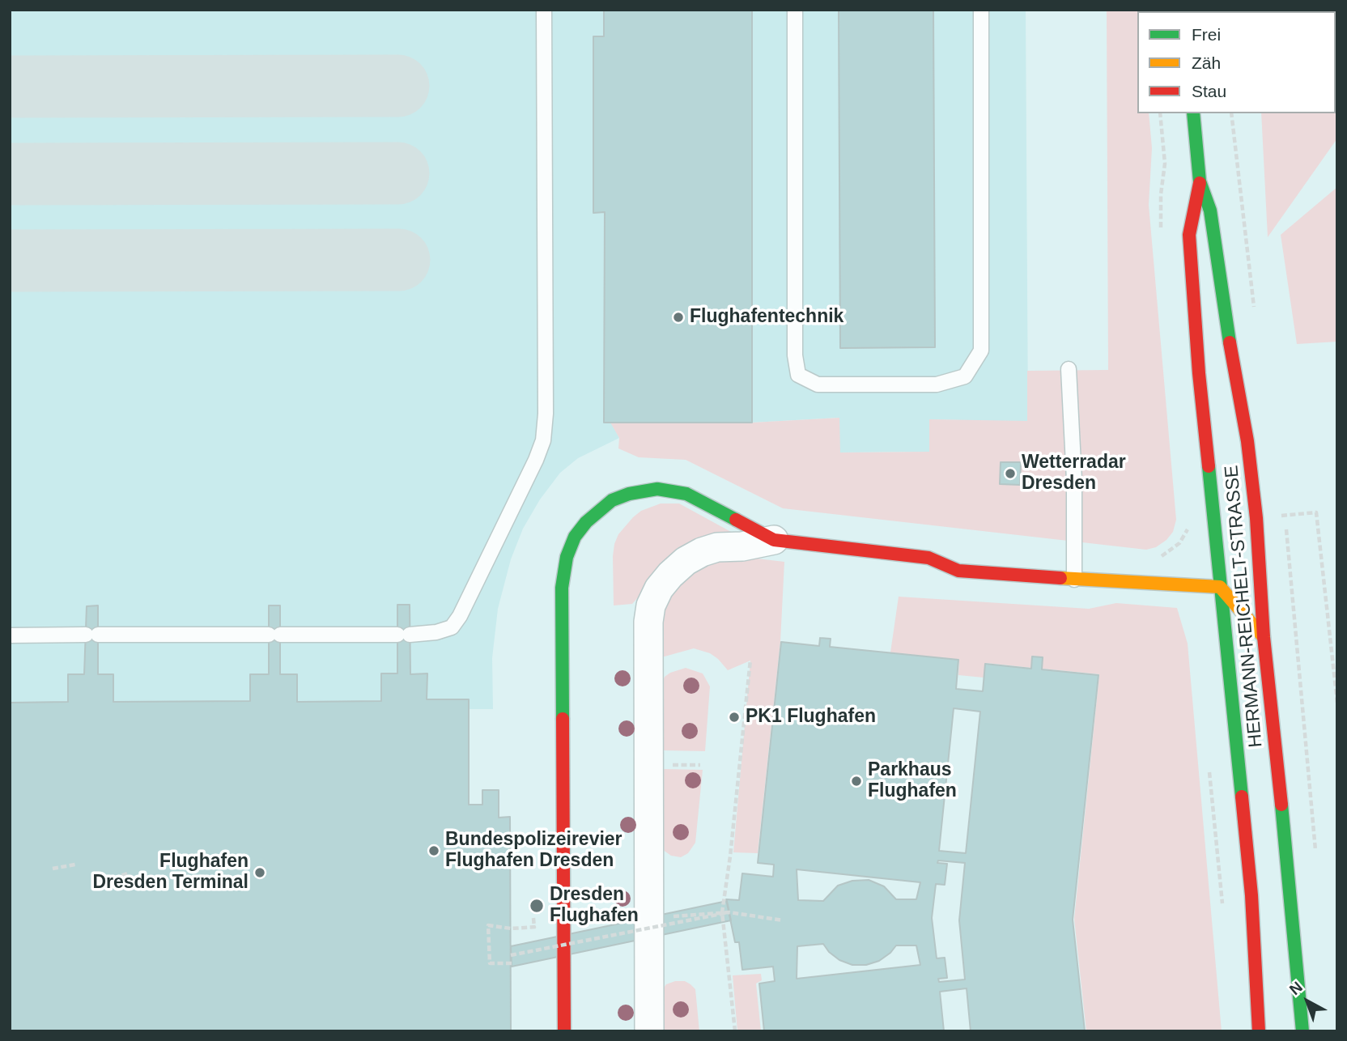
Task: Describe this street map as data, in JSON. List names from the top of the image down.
{
  "streets": {
    "main road": ["HERMANN-REICHELT-STRASSE"]
  },
  "places": [
    "Flughafentechnik",
    "Wetterradar Dresden",
    "PK1 Flughafen",
    "Parkhaus Flughafen",
    "Bundespolizeirevier Flughafen Dresden",
    "Flughafen Dresden Terminal",
    "Dresden Flughafen"
  ],
  "legend": ["Frei", "Zäh", "Stau"],
  "north": "top left"
}
